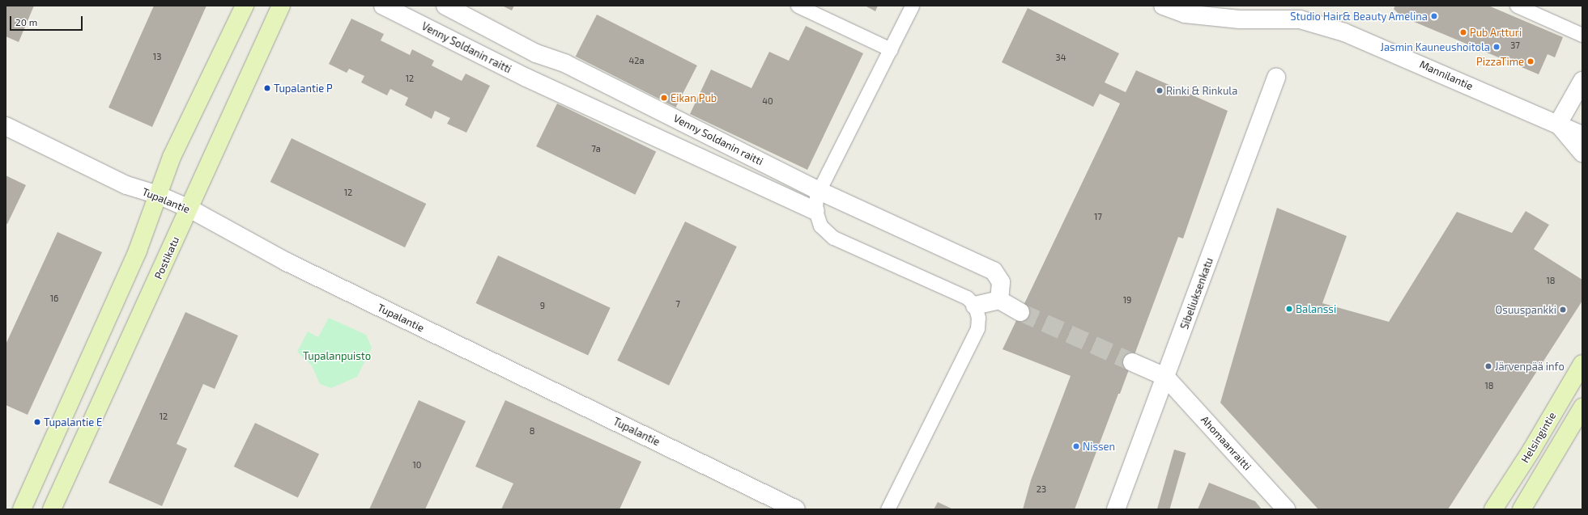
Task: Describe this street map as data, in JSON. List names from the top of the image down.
{
  "streets": {
    "street": [
      "Venny Soldanin raitti",
      "Mannilantie",
      "Tupalantie",
      "Postikatu",
      "Sibeliuksenkatu",
      "Helsingintie",
      "Ahomaanraitti"
    ]
  },
  "crossings": [
    ["Tupalantie", "Postikatu"],
    ["Sibeliuksenkatu", "Ahomaanraitti"]
  ],
  "parks": ["Tupalanpuisto"],
  "places": [
    "Studio Hair& Beauty Amelina",
    "Pub Artturi",
    "Jasmin Kauneushoitola",
    "PizzaTime",
    "Tupalantie P",
    "Rinki & Rinkula",
    "Eikan Pub",
    "Balanssi",
    "Osuuspankki",
    "Järvenpää info",
    "Tupalantie E",
    "Nissen"
  ],
  "house_numbers": [
    "37",
    "13",
    "34",
    "42a",
    "12",
    "40",
    "7a",
    "12",
    "17",
    "18",
    "16",
    "19",
    "7",
    "9",
    "18",
    "12",
    "8",
    "10",
    "23"
  ],
  "scale_bar": "20 m"
}
